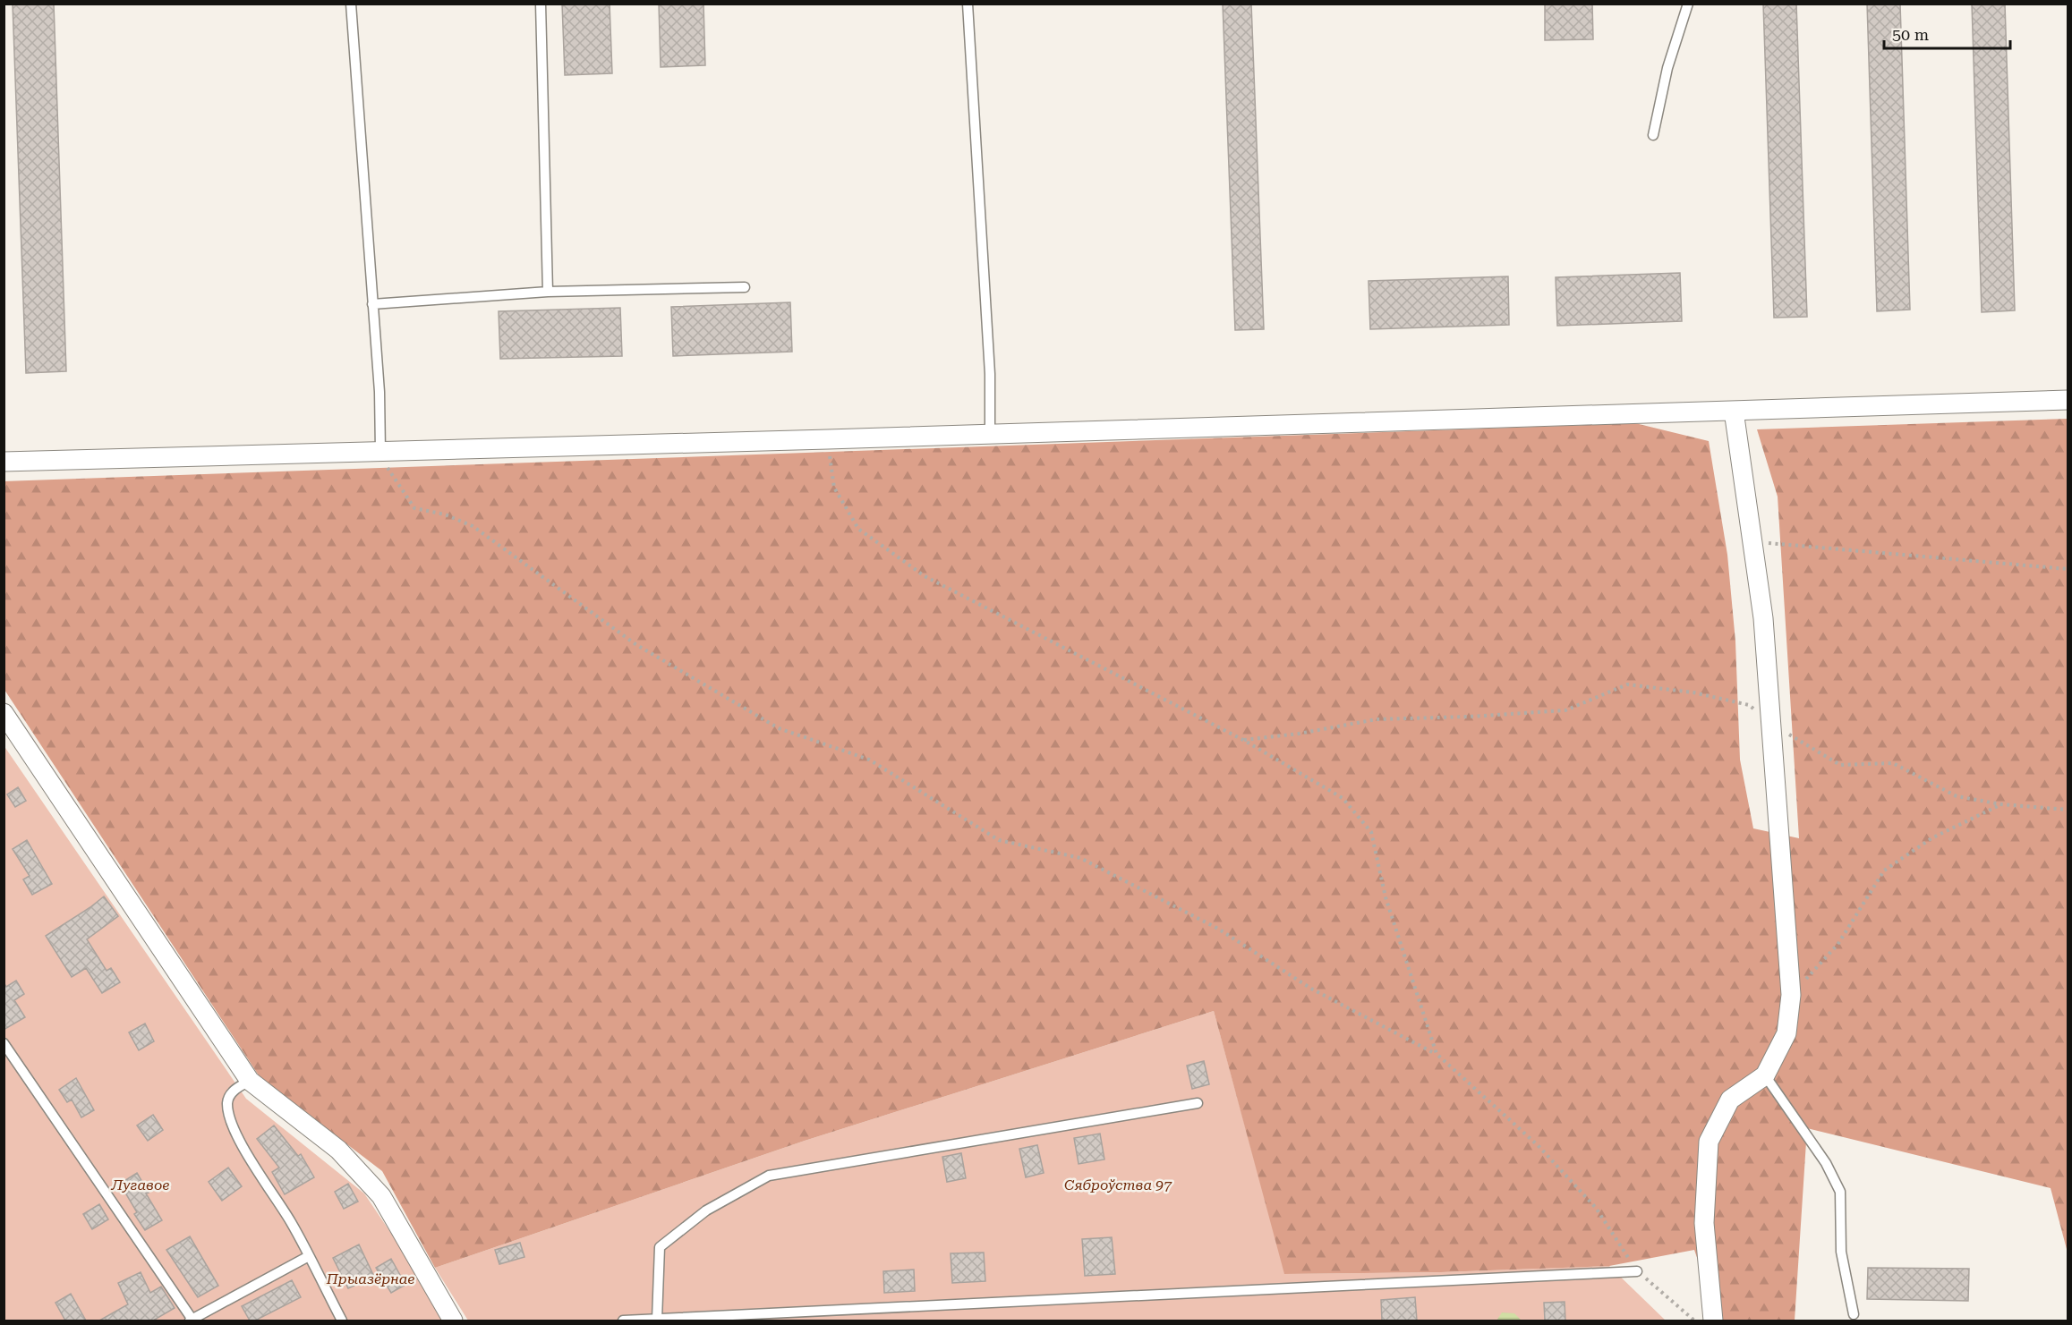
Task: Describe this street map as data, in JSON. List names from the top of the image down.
{
  "parks": ["Лугавое", "Сяброўства 97", "Прыазёрнае"],
  "scale_bar": "50 m"
}
